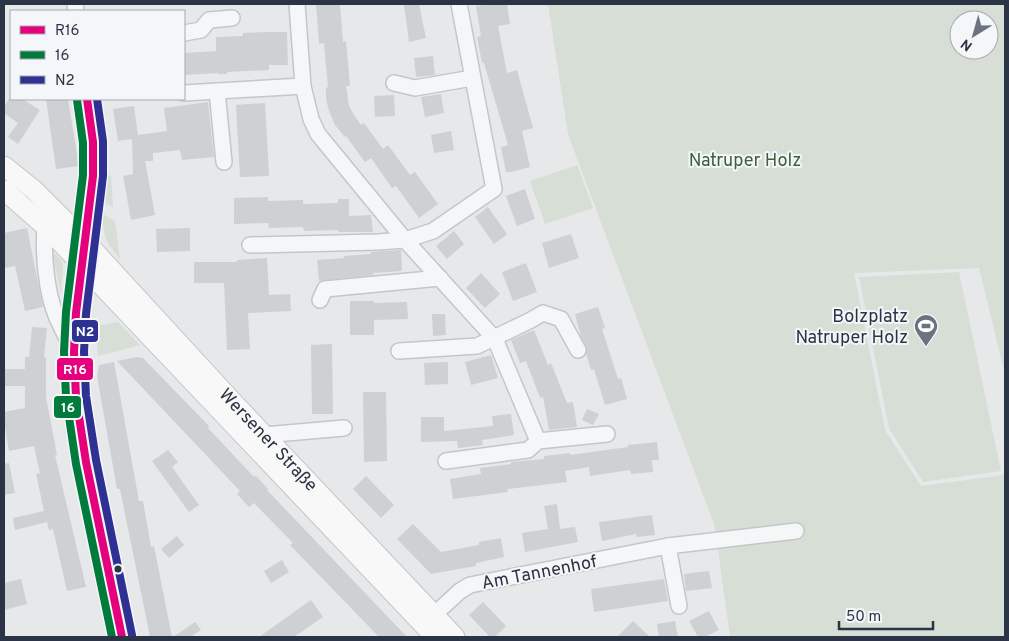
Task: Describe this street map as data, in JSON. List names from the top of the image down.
{
  "streets": {
    "main road": ["Wersener Straße"],
    "street": ["Am Tannenhof"]
  },
  "crossings": [
    ["Wersener Straße", "Am Tannenhof"]
  ],
  "parks": ["Natruper Holz"],
  "places": {
    "sports": ["Bolzplatz Natruper Holz"]
  },
  "lines": ["transit line R16", "transit line 16", "transit line N2"],
  "legend": ["R16", "16", "N2"],
  "scale_bar": "50 m",
  "north": "bottom left"
}
